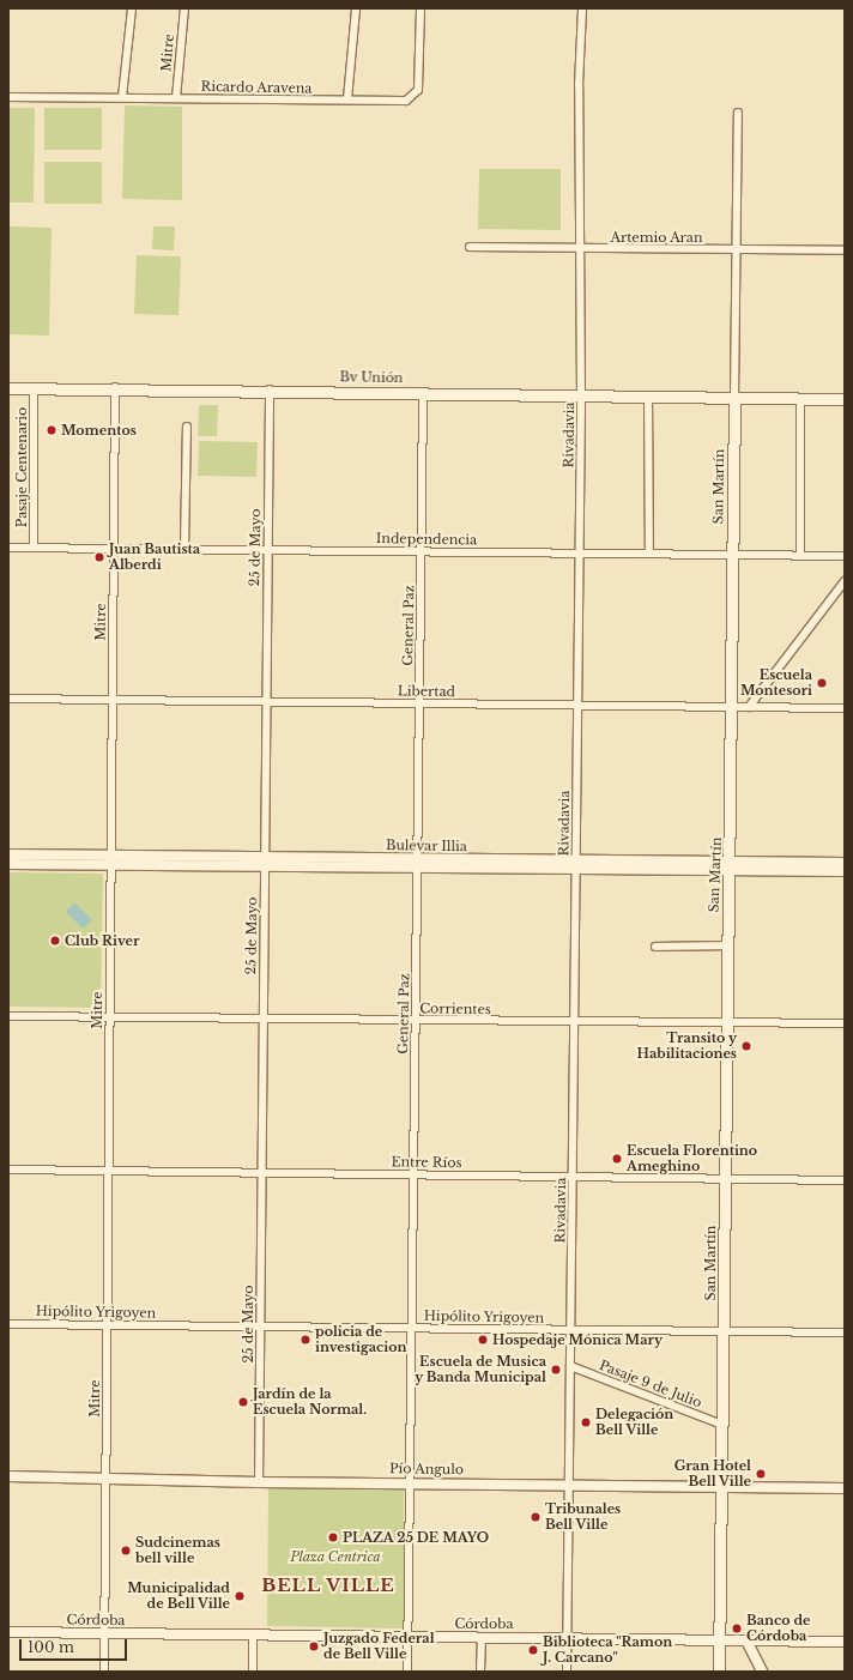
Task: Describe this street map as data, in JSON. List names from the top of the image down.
{
  "streets": {
    "main road": ["Bv Unión", "San Martín"],
    "street": [
      "Mitre",
      "Ricardo Aravena",
      "Artemio Aran",
      "Rivadavia",
      "Pasaje Centenario",
      "Independencia",
      "25 de Mayo",
      "General Paz",
      "Libertad",
      "Bulevar Illia",
      "Corrientes",
      "Entre Ríos",
      "Hipólito Yrigoyen",
      "Pasaje 9 de Julio",
      "Pío Angulo",
      "Córdoba"
    ]
  },
  "crossings": [
    ["Mitre", "Ricardo Aravena"],
    ["Mitre", "Bv Unión"],
    ["Mitre", "Independencia"],
    ["Mitre", "Libertad"],
    ["Mitre", "Bulevar Illia"],
    ["Mitre", "Corrientes"],
    ["Mitre", "Entre Ríos"],
    ["Mitre", "Hipólito Yrigoyen"],
    ["Mitre", "Pío Angulo"],
    ["Mitre", "Córdoba"],
    ["Artemio Aran", "Rivadavia"],
    ["Artemio Aran", "San Martín"],
    ["Bv Unión", "Rivadavia"],
    ["Bv Unión", "Pasaje Centenario"],
    ["Bv Unión", "San Martín"],
    ["Bv Unión", "25 de Mayo"],
    ["Bv Unión", "General Paz"],
    ["Rivadavia", "Independencia"],
    ["Rivadavia", "Libertad"],
    ["Rivadavia", "Bulevar Illia"],
    ["Rivadavia", "Corrientes"],
    ["Rivadavia", "Entre Ríos"],
    ["Rivadavia", "Hipólito Yrigoyen"],
    ["Rivadavia", "Pasaje 9 de Julio"],
    ["Rivadavia", "Pío Angulo"],
    ["Rivadavia", "Córdoba"],
    ["Pasaje Centenario", "Independencia"],
    ["San Martín", "Independencia"],
    ["San Martín", "Libertad"],
    ["San Martín", "Bulevar Illia"],
    ["San Martín", "Corrientes"],
    ["San Martín", "Entre Ríos"],
    ["San Martín", "Hipólito Yrigoyen"],
    ["San Martín", "Pasaje 9 de Julio"],
    ["San Martín", "Pío Angulo"],
    ["San Martín", "Córdoba"],
    ["Independencia", "25 de Mayo"],
    ["Independencia", "General Paz"],
    ["25 de Mayo", "Libertad"],
    ["25 de Mayo", "Bulevar Illia"],
    ["25 de Mayo", "Corrientes"],
    ["25 de Mayo", "Entre Ríos"],
    ["25 de Mayo", "Hipólito Yrigoyen"],
    ["25 de Mayo", "Pío Angulo"],
    ["General Paz", "Libertad"],
    ["General Paz", "Bulevar Illia"],
    ["General Paz", "Corrientes"],
    ["General Paz", "Entre Ríos"],
    ["General Paz", "Hipólito Yrigoyen"],
    ["General Paz", "Pío Angulo"],
    ["General Paz", "Córdoba"]
  ],
  "districts": ["BELL VILLE"],
  "parks": ["Plaza Centrica"],
  "places": [
    "Momentos",
    "Juan Bautista Alberdi",
    "Escuela Montesori",
    "Club River",
    "Transito y Habilitaciones",
    "Escuela Florentino Ameghino",
    "policia de investigacion",
    "Hospedaje Mónica Mary",
    "Escuela de Musica y Banda Municipal",
    "Jardín de la Escuela Normal.",
    "Delegación Bell Ville",
    "Gran Hotel Bell Ville",
    "Tribunales Bell Ville",
    "PLAZA 25 DE MAYO",
    "Sudcinemas bell ville",
    "Municipalidad de Bell Ville",
    "Banco de Córdoba",
    "Juzgado Federal de Bell Ville",
    "Biblioteca \"Ramon J. Carcano\""
  ],
  "scale_bar": "100 m"
}
